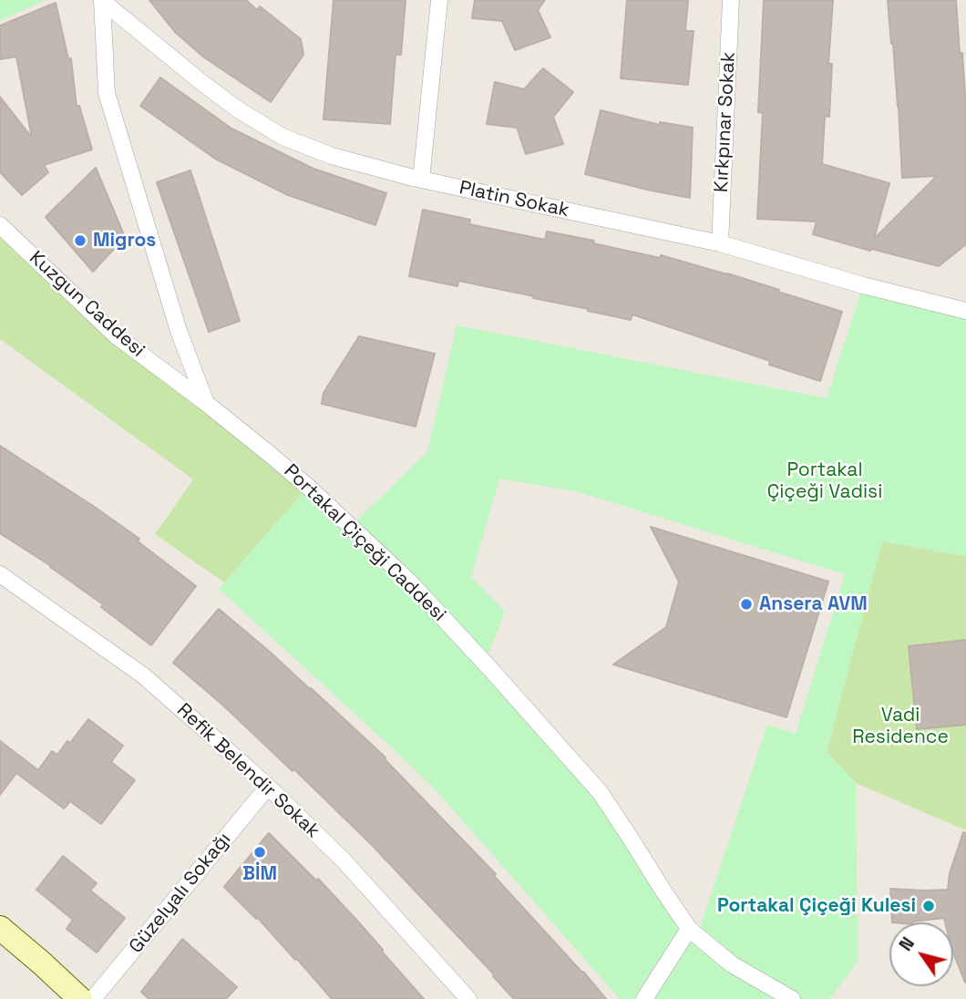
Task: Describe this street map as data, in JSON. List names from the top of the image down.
{
  "streets": {
    "street": [
      "Kırkpınar Sokak",
      "Platin Sokak",
      "Kuzgun Caddesi",
      "Portakal Çiçeği Caddesi",
      "Refik Belendir Sokak",
      "Güzelyalı Sokağı"
    ]
  },
  "crossings": [
    ["Kırkpınar Sokak", "Platin Sokak"],
    ["Kuzgun Caddesi", "Portakal Çiçeği Caddesi"],
    ["Refik Belendir Sokak", "Güzelyalı Sokağı"]
  ],
  "parks": ["Portakal Çiçeği Vadisi", "Vadi Residence"],
  "places": [
    "Migros",
    "Ansera AVM",
    "BİM",
    "Portakal Çiçeği Kulesi"
  ],
  "north": "top left"
}
